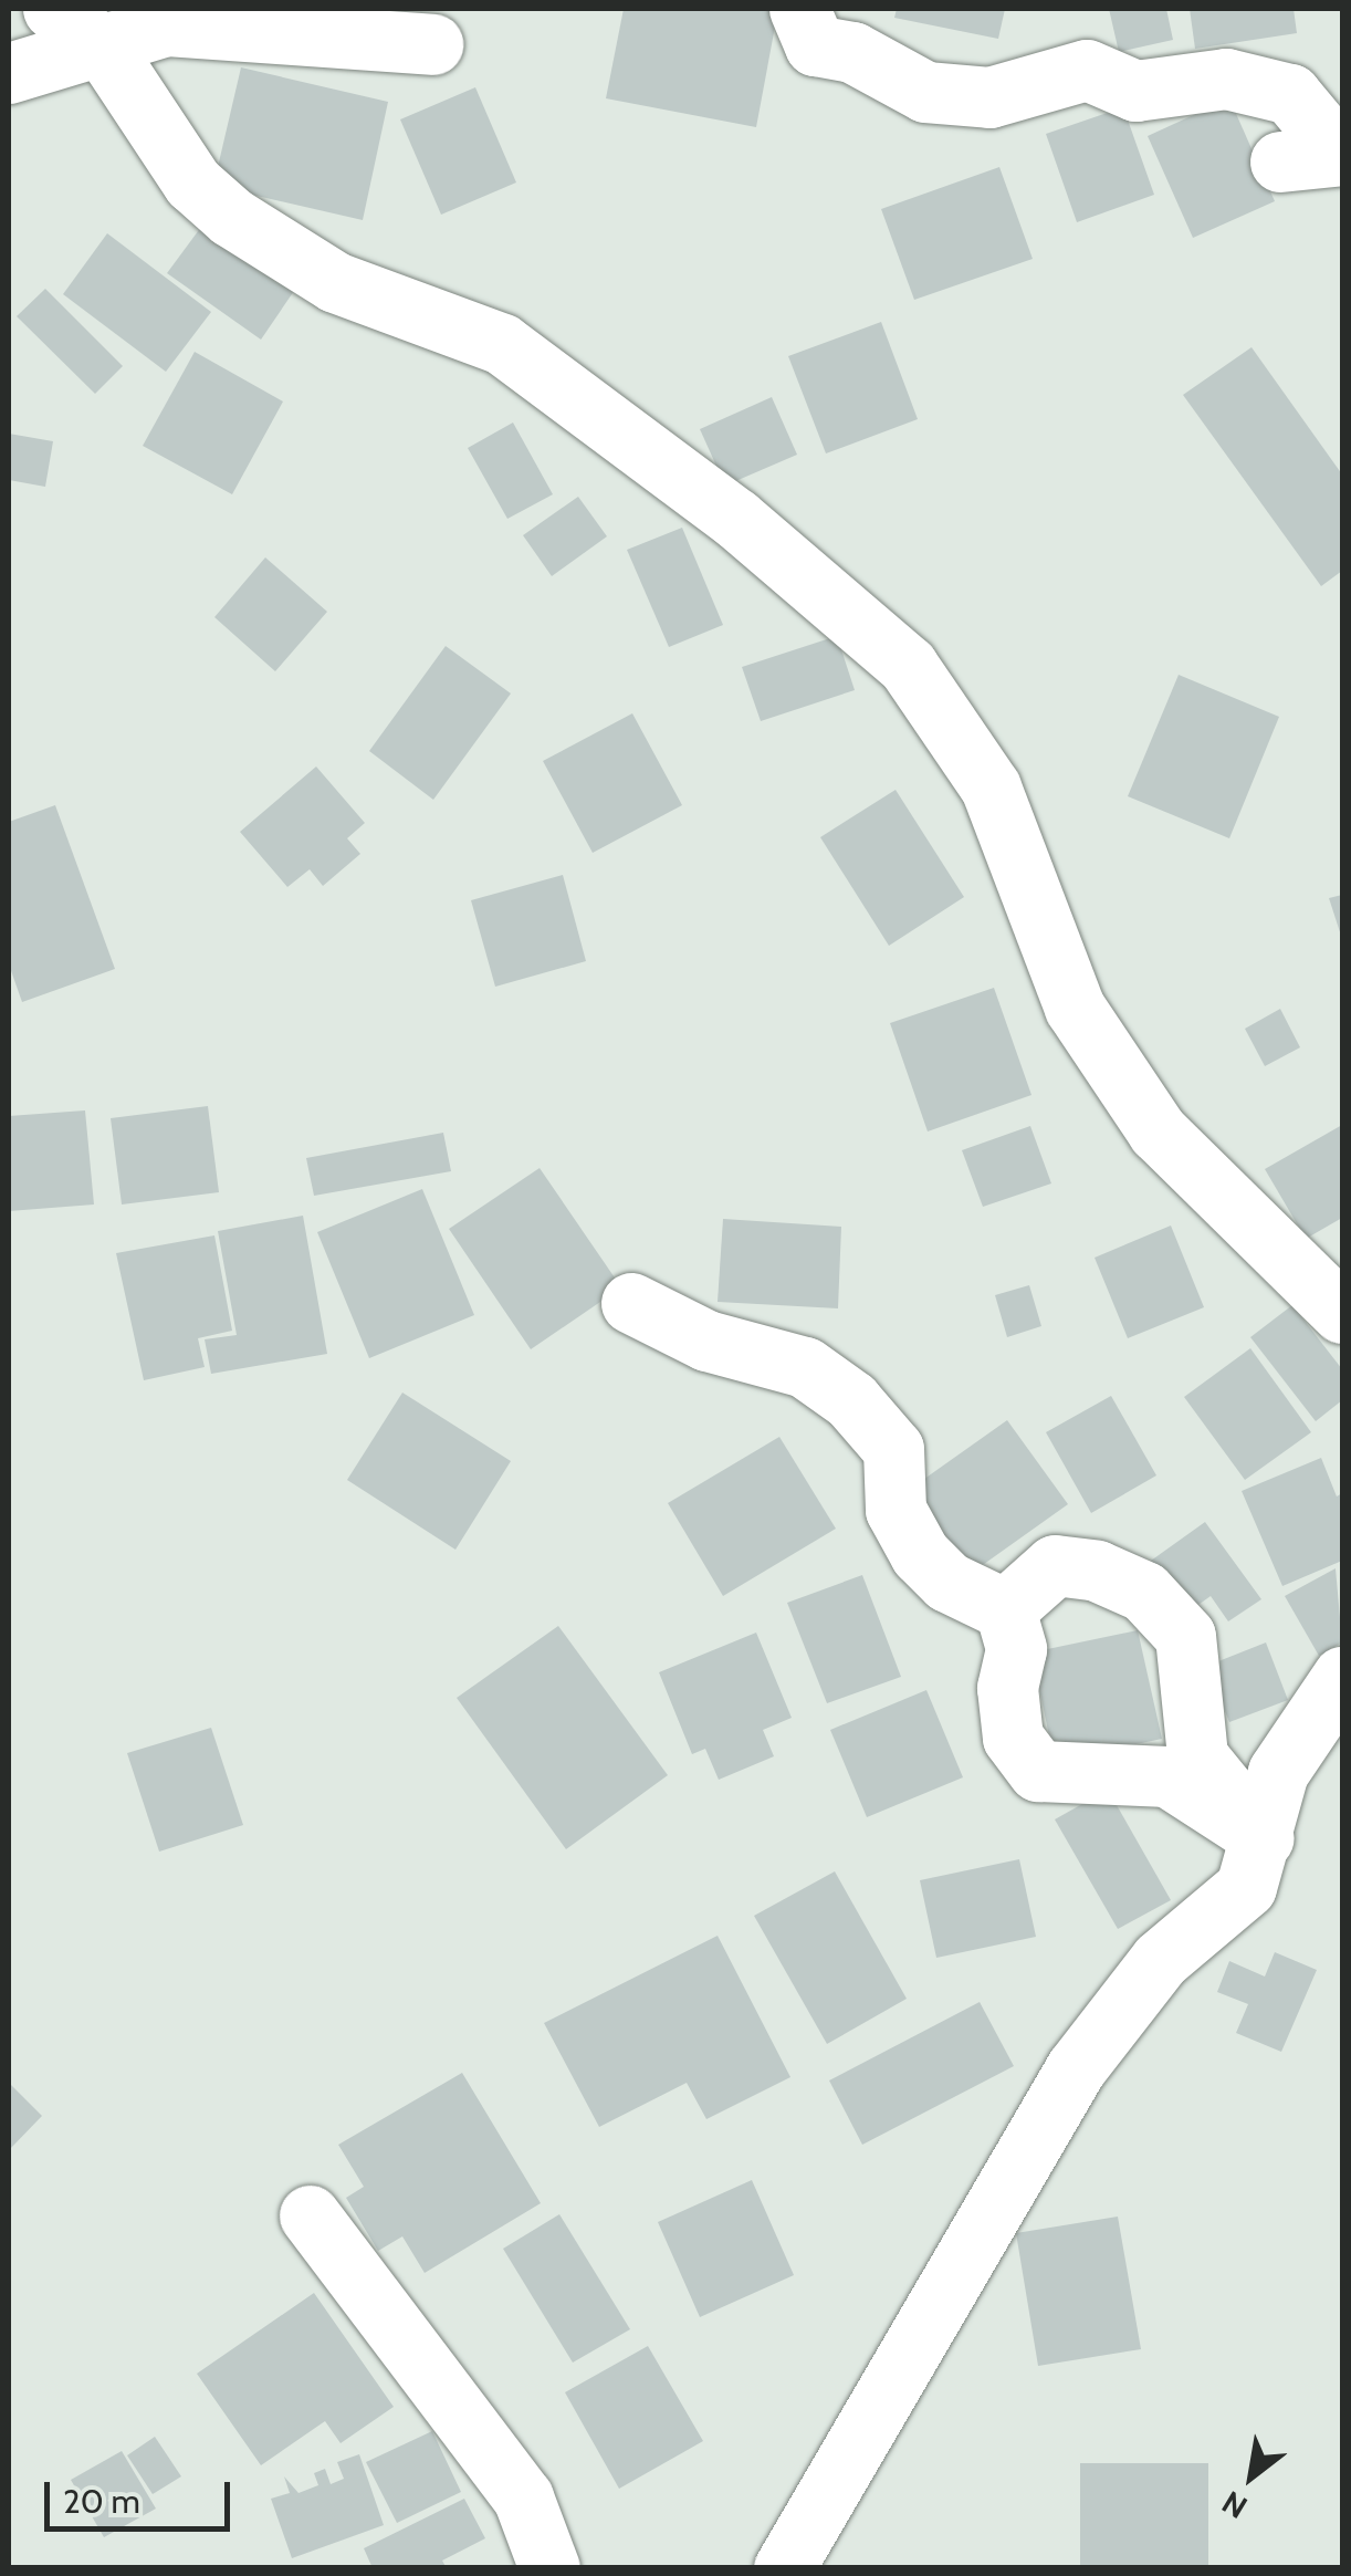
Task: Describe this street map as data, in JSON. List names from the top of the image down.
{
  "scale_bar": "20 m",
  "north": "bottom left"
}
